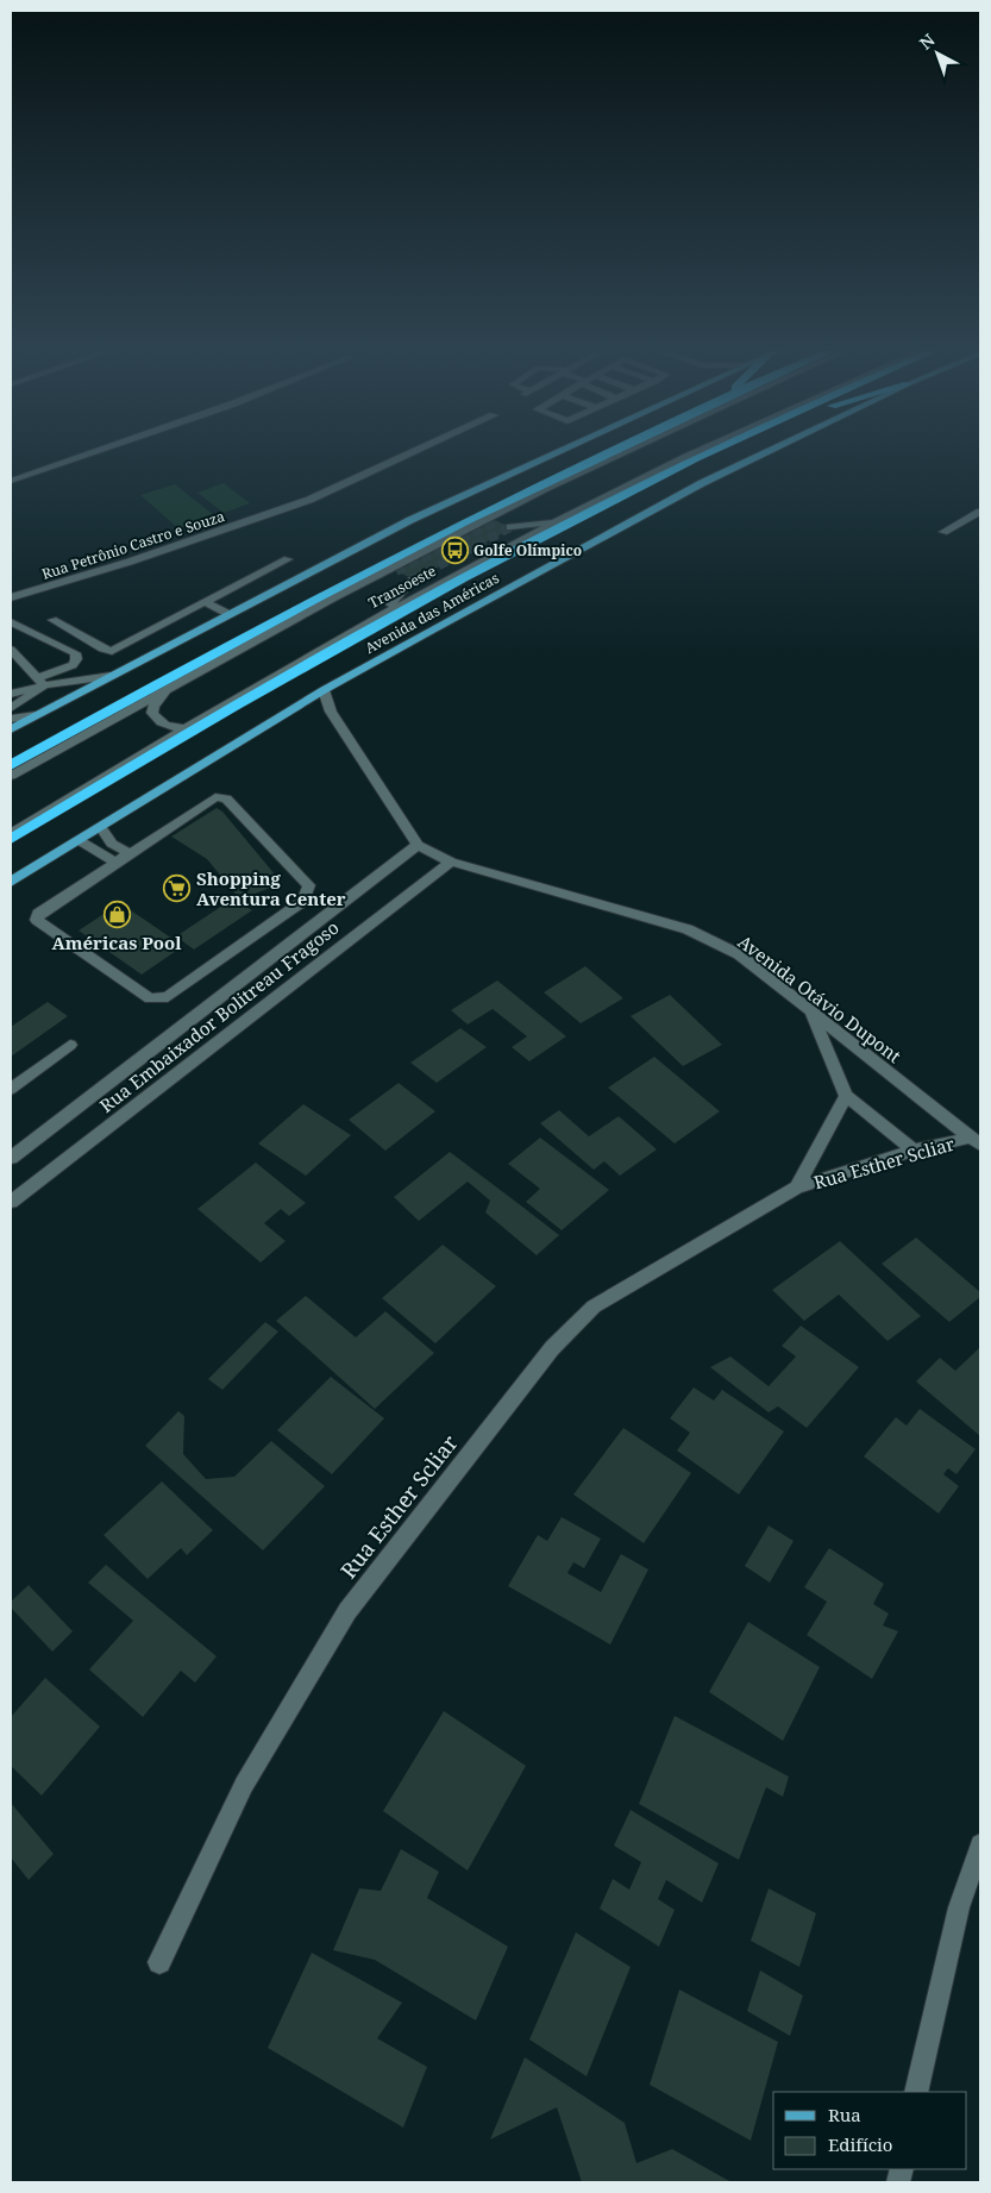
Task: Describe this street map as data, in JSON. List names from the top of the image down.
{
  "streets": {
    "highway": ["Avenida das Américas"],
    "street": [
      "Rua Petrônio Castro e Souza",
      "Transoeste",
      "Avenida Otávio Dupont",
      "Rua Embaixador Bolitreau Fragoso",
      "Rua Esther Scliar"
    ]
  },
  "crossings": [
    ["Avenida Otávio Dupont", "Rua Embaixador Bolitreau Fragoso"],
    ["Avenida Otávio Dupont", "Rua Esther Scliar"]
  ],
  "places": {
    "bus stop": ["Golfe Olímpico"],
    "supermarket": ["Shopping Aventura Center"],
    "shop": ["Américas Pool"]
  },
  "legend": ["Rua", "Edifício"],
  "north": "top left"
}
